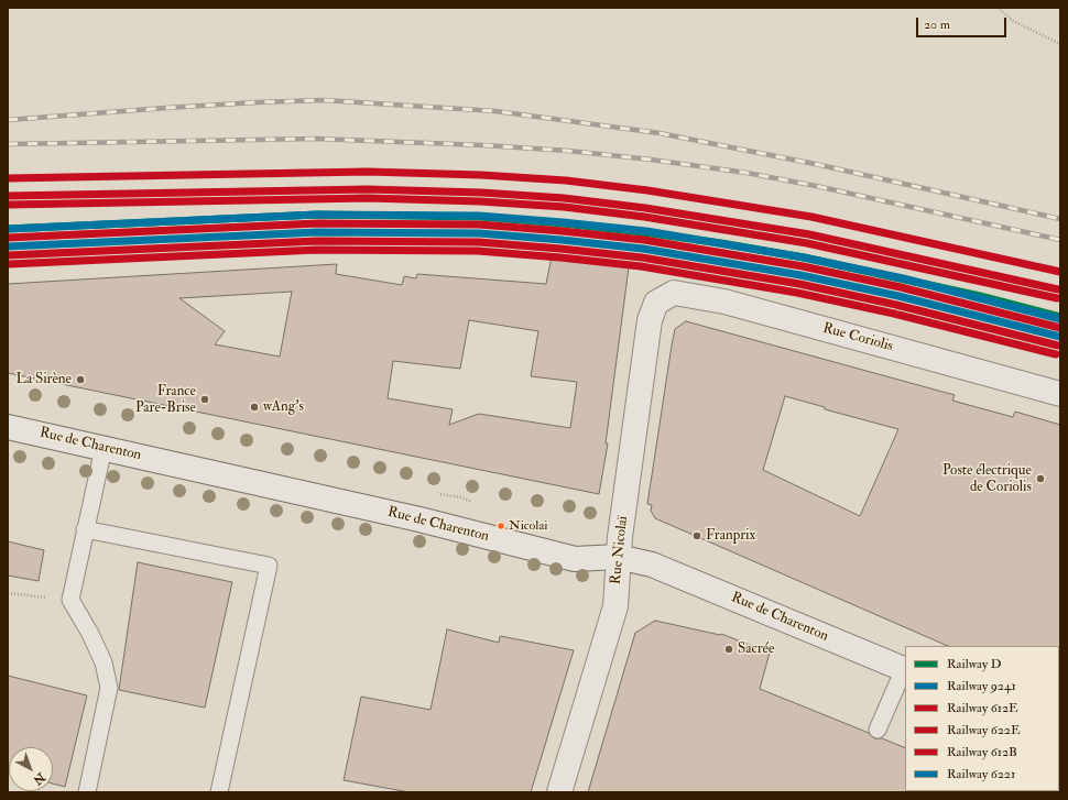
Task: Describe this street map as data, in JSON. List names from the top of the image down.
{
  "streets": {
    "main road": ["Rue Coriolis", "Rue de Charenton", "Rue Nicolaï"]
  },
  "crossings": [
    ["Rue Coriolis", "Rue Nicolaï"],
    ["Rue de Charenton", "Rue Nicolaï"]
  ],
  "places": [
    "La Sirène",
    "France Pare-Brise",
    "wAng’s",
    "Poste électrique de Coriolis",
    "Nicolai",
    "Franprix",
    "Sacrée"
  ],
  "lines": [
    "rail line 622E",
    "rail line 612E",
    "rail line 612B",
    "rail line D",
    "rail line 6221",
    "rail line 9241"
  ],
  "legend": [
    "Railway D",
    "Railway 9241",
    "Railway 612E",
    "Railway 622E",
    "Railway 612B",
    "Railway 6221"
  ],
  "scale_bar": "20 m",
  "north": "bottom right"
}
